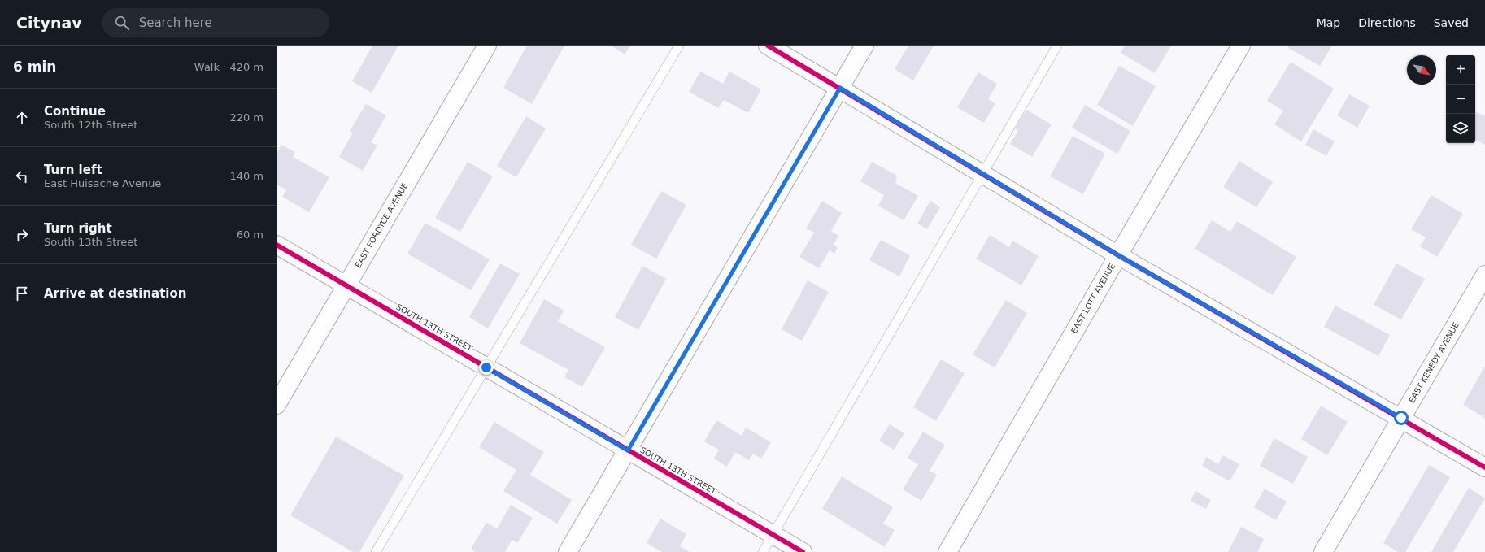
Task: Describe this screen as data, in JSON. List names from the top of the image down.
{
  "streets": {
    "street": [
      "EAST FORDYCE AVENUE",
      "EAST LOTT AVENUE",
      "SOUTH 13TH STREET",
      "EAST KENEDY AVENUE"
    ]
  },
  "crossings": [
    ["EAST FORDYCE AVENUE", "SOUTH 13TH STREET"]
  ],
  "north": "bottom right",
  "page": {
    "header": "Citynav",
    "search": "Search here",
    "nav": ["Map", "Directions", "Saved"],
    "heading": ["6 min", "Walk · 420 m"],
    "map_buttons": ["+", "−"],
    "list": [
      ["Continue", "South 12th Street", "220 m"],
      ["Turn left", "East Huisache Avenue", "140 m"],
      ["Turn right", "South 13th Street", "60 m"],
      "Arrive at destination"
    ]
  }
}
